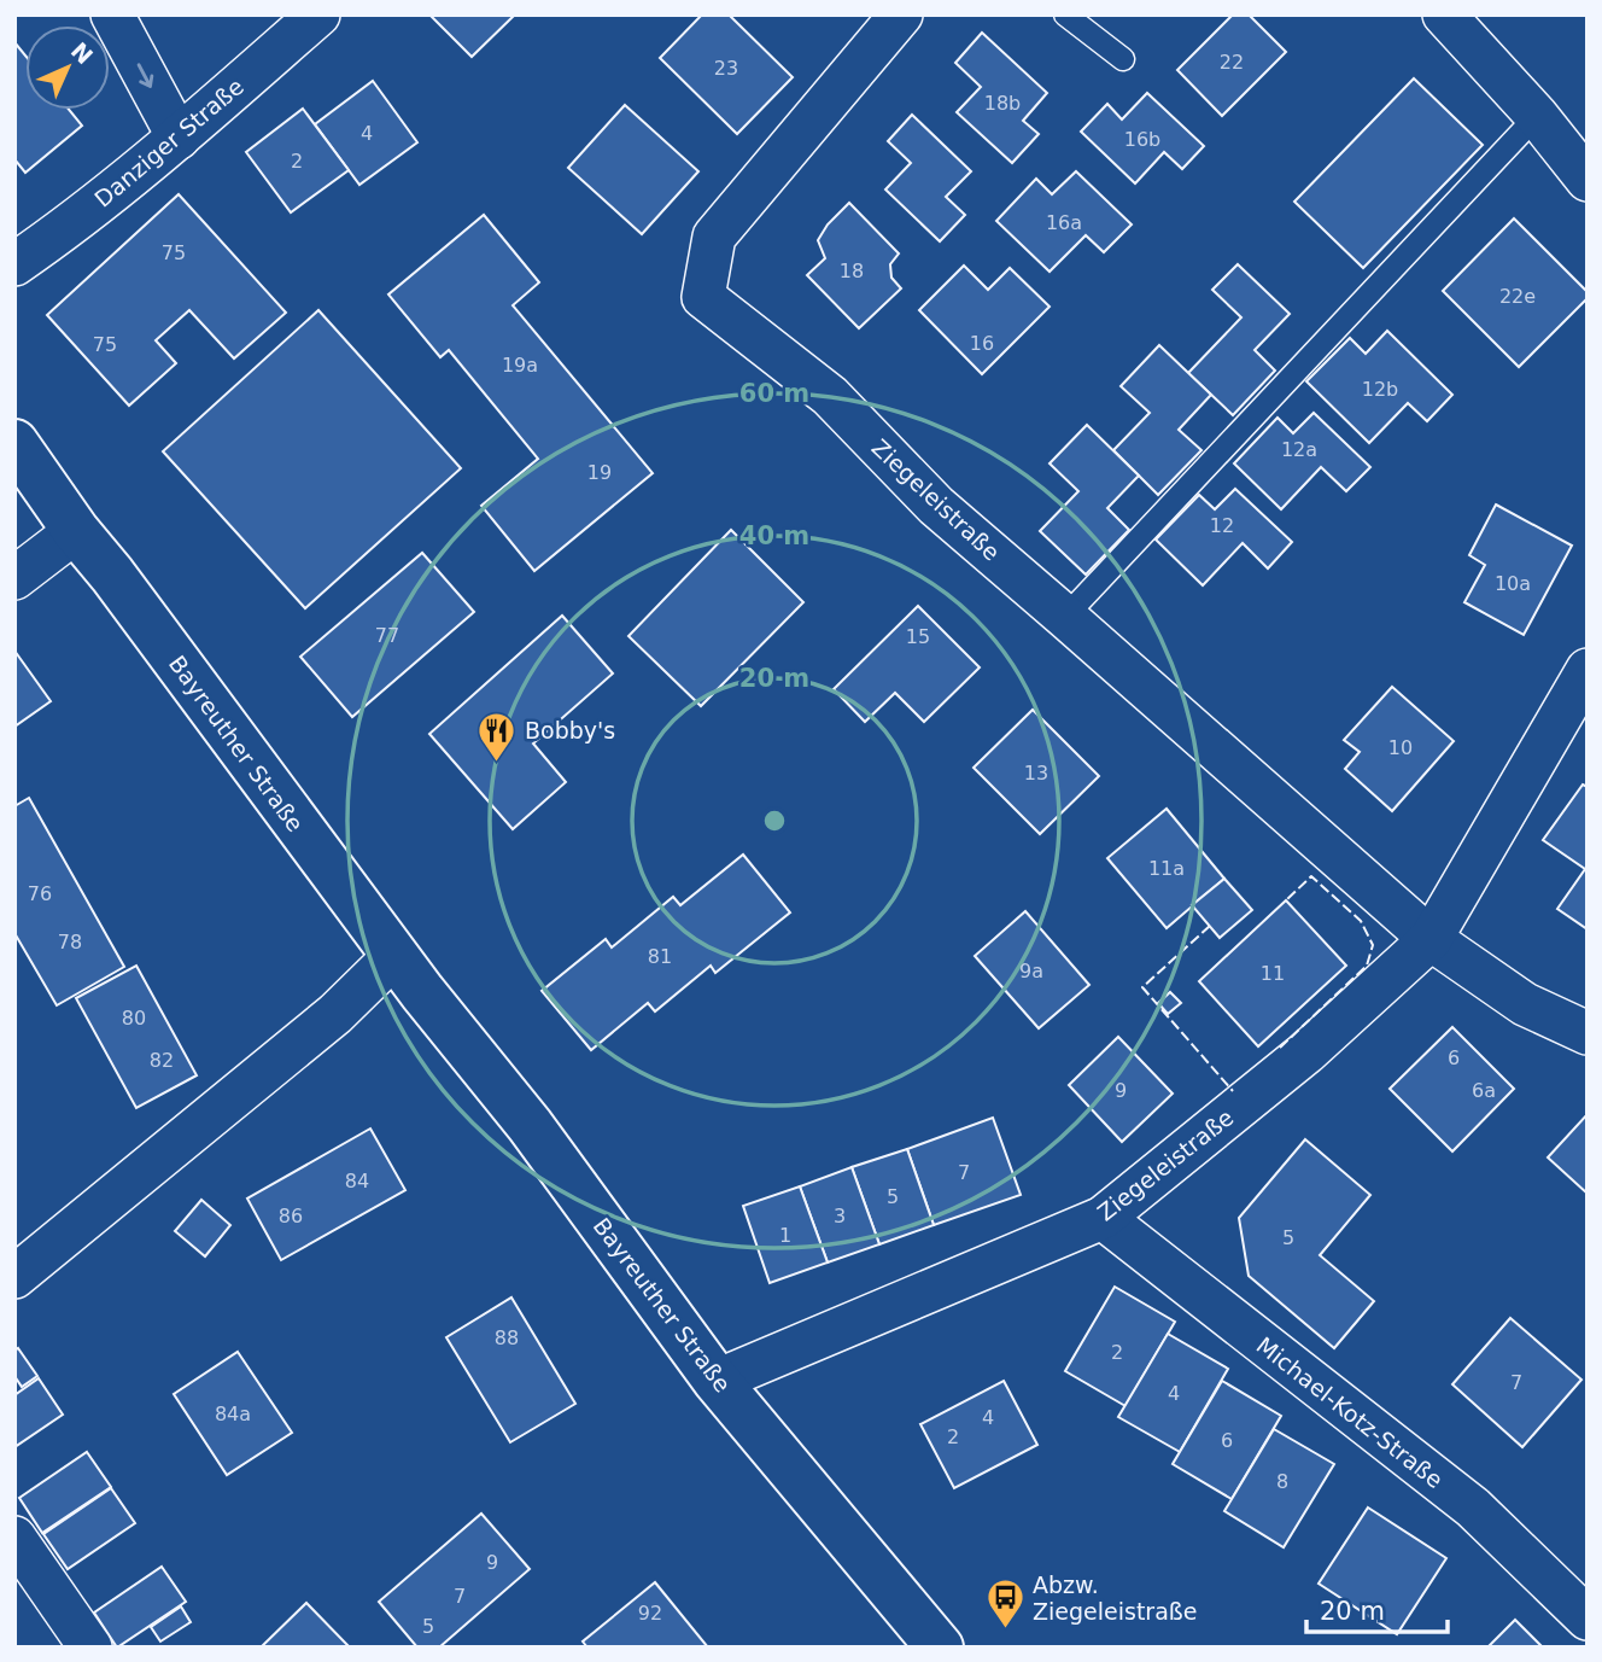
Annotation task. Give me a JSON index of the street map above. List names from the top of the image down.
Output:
{
  "streets": {
    "main road": ["Bayreuther Straße"],
    "street": ["Danziger Straße", "Ziegeleistraße", "Michael-Kotz-Straße"]
  },
  "crossings": [
    ["Ziegeleistraße", "Bayreuther Straße"],
    ["Ziegeleistraße", "Michael-Kotz-Straße"]
  ],
  "places": {
    "restaurant": ["Bobby's"],
    "bus stop": ["Abzw. Ziegeleistraße"]
  },
  "house_numbers": [
    "22",
    "23",
    "18b",
    "4",
    "16b",
    "2",
    "16a",
    "75",
    "18",
    "22e",
    "16",
    "75",
    "19a",
    "12b",
    "12a",
    "19",
    "12",
    "10a",
    "77",
    "15",
    "10",
    "13",
    "11a",
    "76",
    "78",
    "81",
    "9a",
    "11",
    "80",
    "6",
    "82",
    "9",
    "6a",
    "7",
    "84",
    "5",
    "86",
    "3",
    "1",
    "5",
    "88",
    "2",
    "7",
    "4",
    "84a",
    "4",
    "2",
    "6",
    "8",
    "9",
    "7",
    "92",
    "5"
  ],
  "scale_bar": "20 m",
  "north": "top right",
  "rings": ["60 m", "40 m", "20 m"]
}
